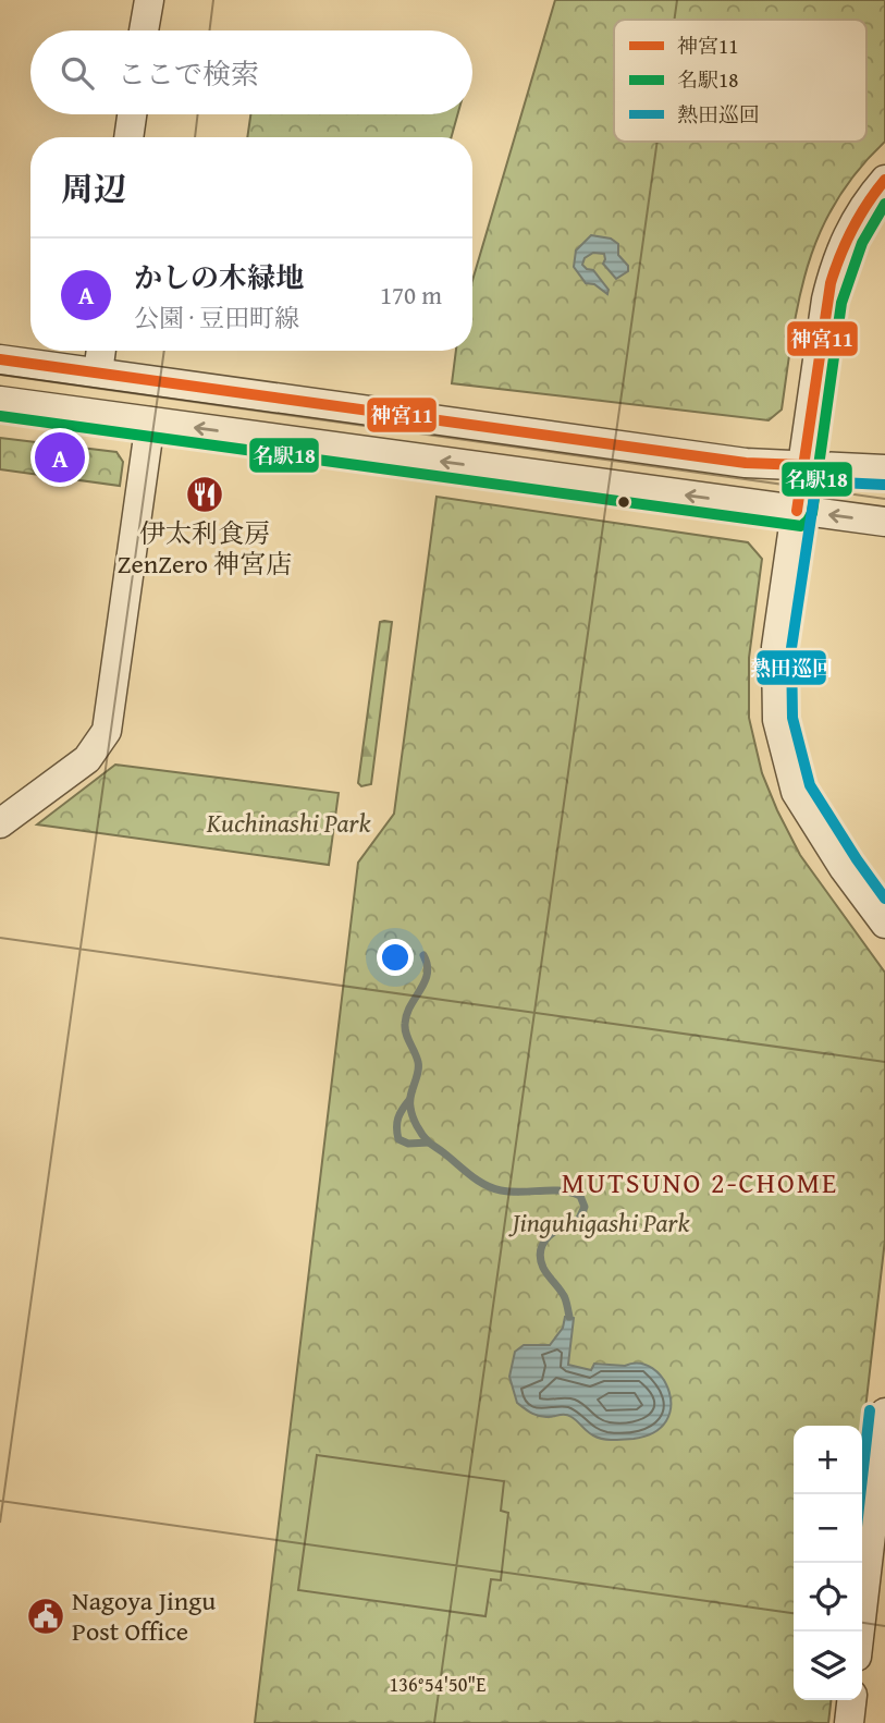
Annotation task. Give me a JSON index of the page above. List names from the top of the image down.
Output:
{
  "districts": ["MUTSUNO 2-CHOME"],
  "parks": ["Kuchinashi Park", "Jinguhigashi Park"],
  "places": {
    "restaurant": ["伊太利食房 ZenZero 神宮店"],
    "public building": ["Nagoya Jingu Post Office"]
  },
  "lines": ["transit line 神宮11", "transit line 名駅18", "transit line 熱田巡回"],
  "legend": ["神宮11", "名駅18", "熱田巡回"],
  "page": {
    "search": "ここで検索",
    "heading": "周辺",
    "list": [
      {
        "mark": "A",
        "name": "かしの木緑地",
        "note": "公園 · 豆田町線",
        "value": "170 m"
      }
    ],
    "pins": "A",
    "map_buttons": ["+", "−"]
  },
  "coordinates": ["136°54'50\"E"]
}
